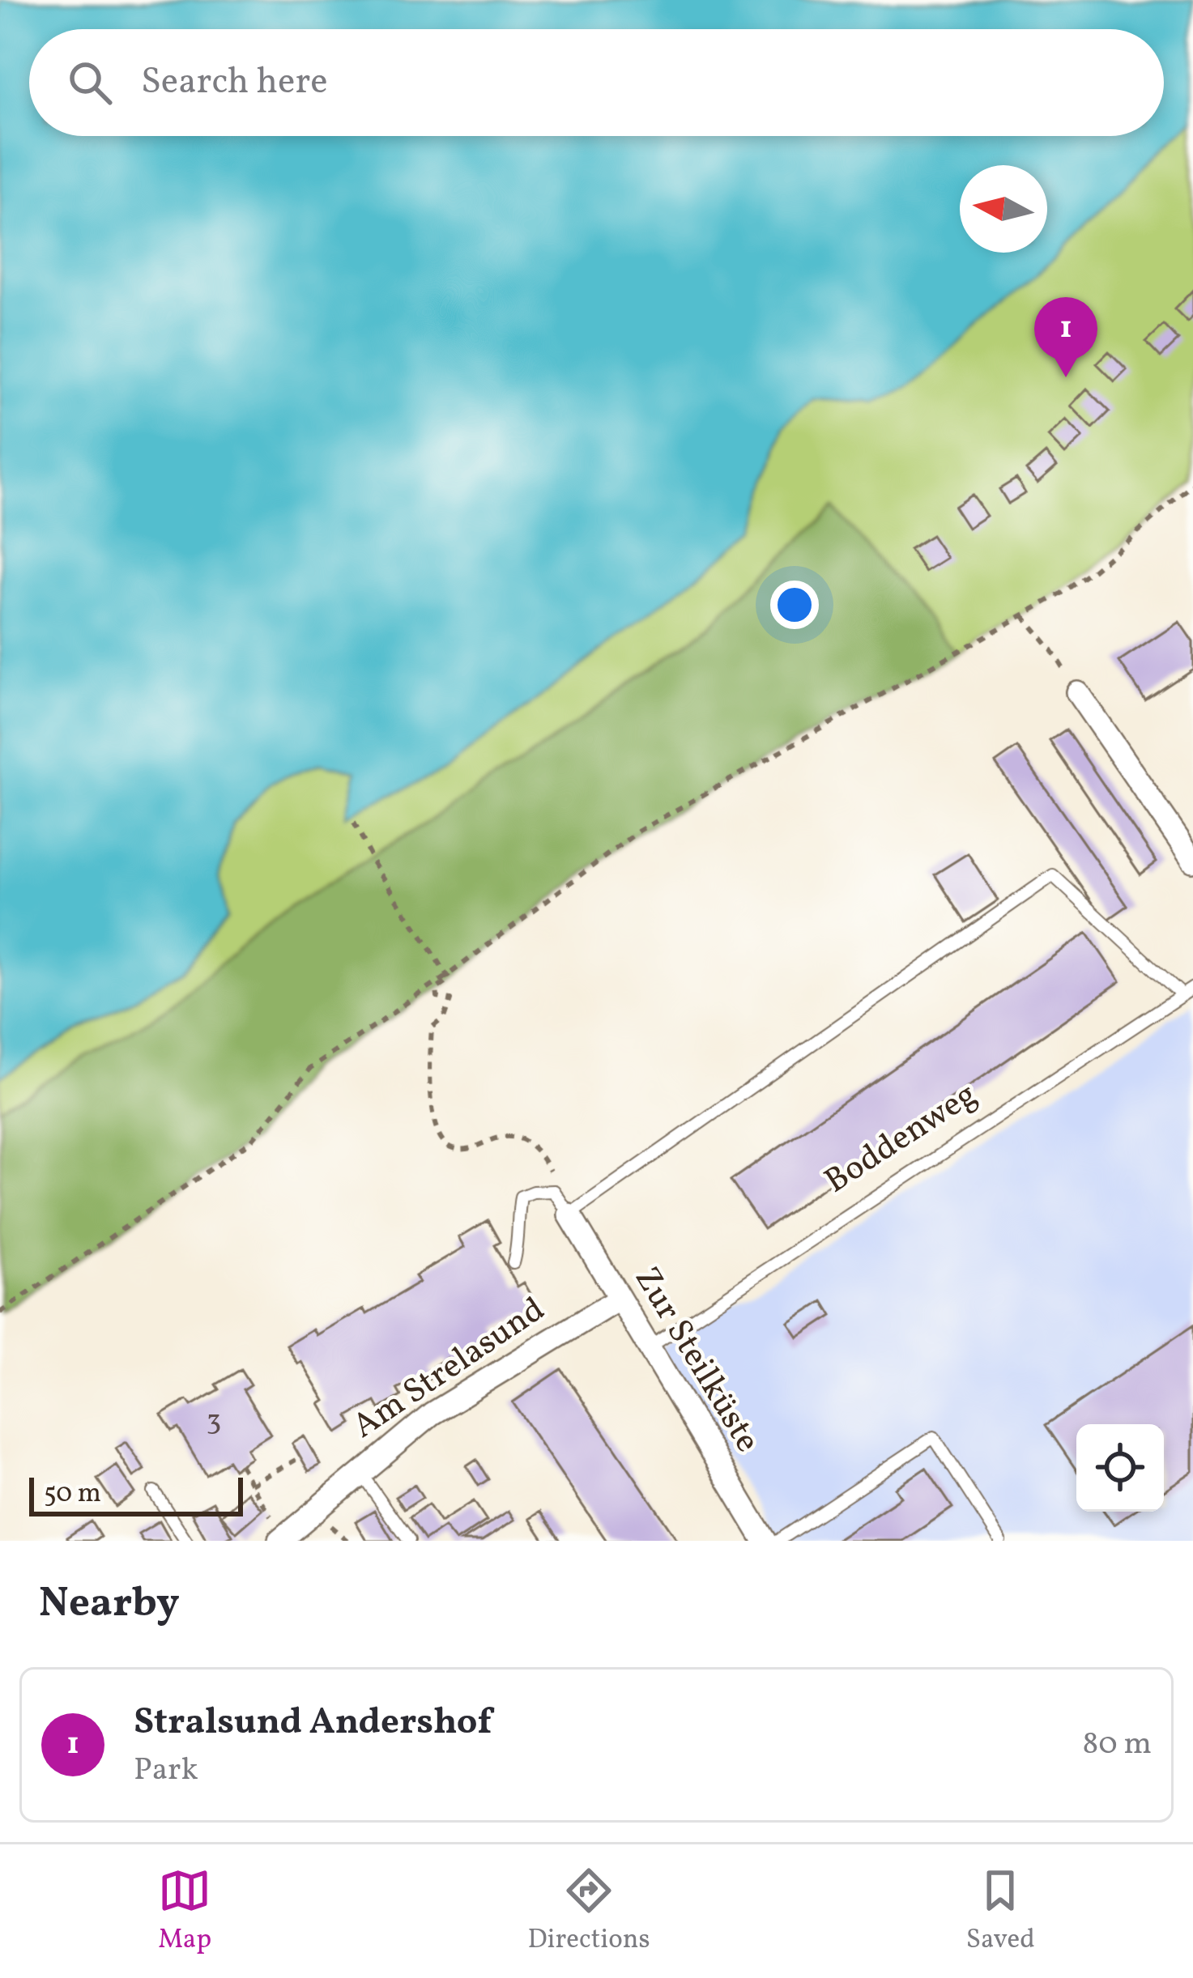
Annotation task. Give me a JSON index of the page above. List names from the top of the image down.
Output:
{
  "streets": {
    "street": ["Zur Steilküste", "Am Strelasund"],
    "lane": ["Boddenweg"]
  },
  "crossings": [
    ["Boddenweg", "Zur Steilküste"],
    ["Zur Steilküste", "Am Strelasund"]
  ],
  "house_numbers": ["3"],
  "scale_bar": "50 m",
  "north": "left",
  "page": {
    "search": "Search here",
    "pins": "1",
    "scale": "50 m",
    "heading": "Nearby",
    "list": [
      {
        "mark": "1",
        "name": "Stralsund Andershof",
        "note": "Park",
        "value": "80 m"
      }
    ],
    "nav": ["Map", "Directions", "Saved"]
  }
}
